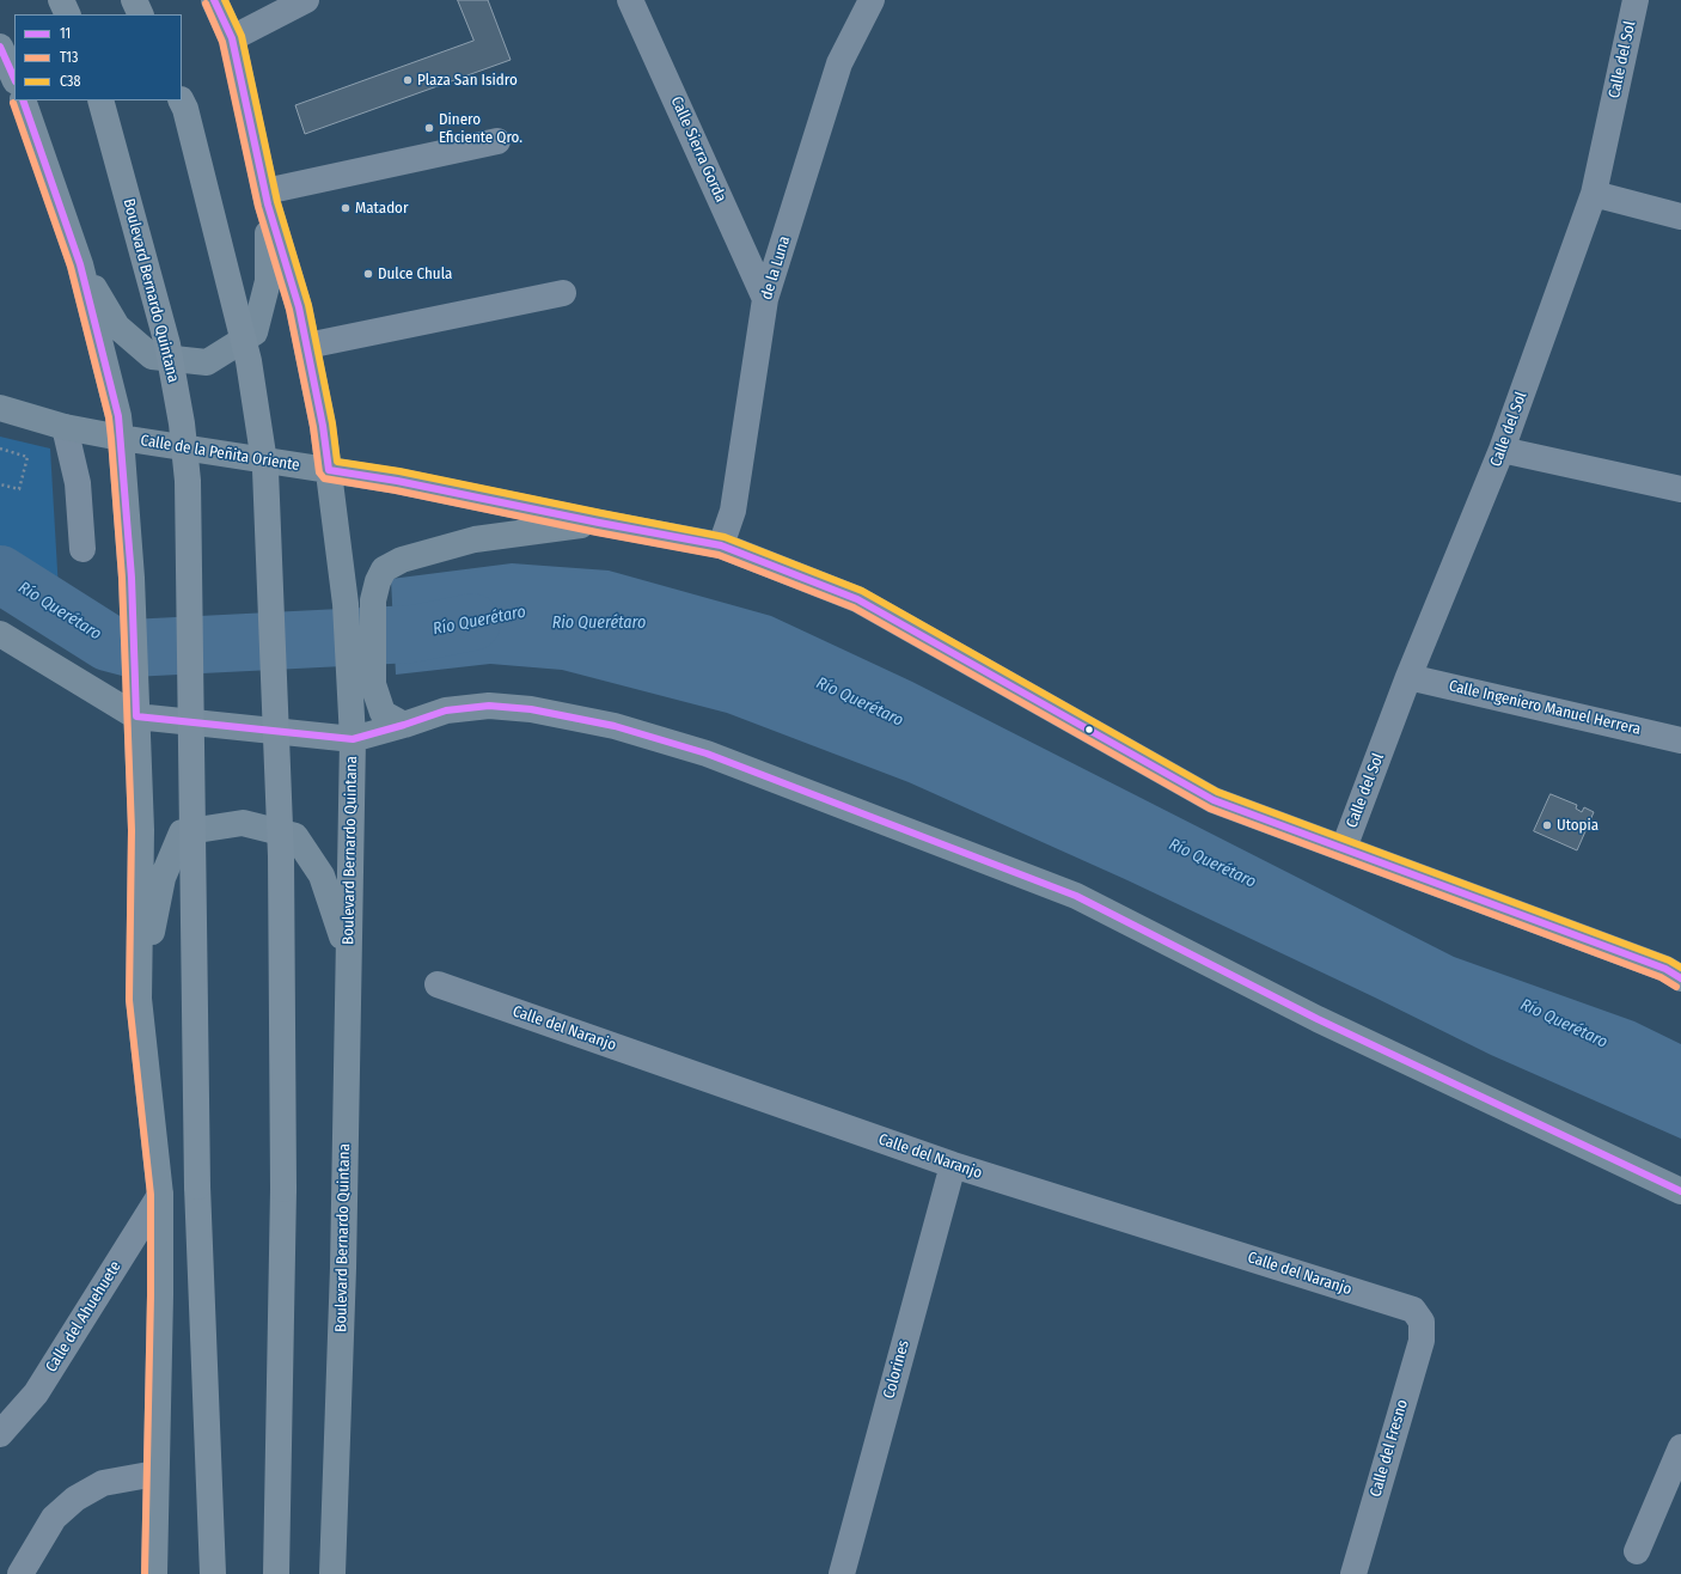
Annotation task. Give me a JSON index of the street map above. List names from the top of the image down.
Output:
{
  "streets": {
    "highway": ["Boulevard Bernardo Quintana"],
    "main road": ["Calle de la Peñita Oriente"],
    "street": [
      "Calle del Sol",
      "Calle Sierra Gorda",
      "de la Luna",
      "Calle Ingeniero Manuel Herrera",
      "Calle del Naranjo",
      "Calle del Ahuehuete",
      "Colorines",
      "Calle del Fresno"
    ]
  },
  "crossings": [
    ["Calle del Sol", "Calle de la Peñita Oriente"],
    ["Calle del Sol", "Calle Ingeniero Manuel Herrera"],
    ["Calle Sierra Gorda", "de la Luna"],
    ["de la Luna", "Calle de la Peñita Oriente"],
    ["Boulevard Bernardo Quintana", "Calle de la Peñita Oriente"],
    ["Calle del Naranjo", "Colorines"],
    ["Calle del Naranjo", "Calle del Fresno"]
  ],
  "water": ["Río Querétaro", "Rio Querétaro"],
  "places": [
    "Plaza San Isidro",
    "Dinero Eficiente Qro.",
    "Matador",
    "Dulce Chula",
    "Utopia"
  ],
  "lines": ["transit line 11", "transit line C38", "transit line T13"],
  "legend": ["11", "T13", "C38"]
}
